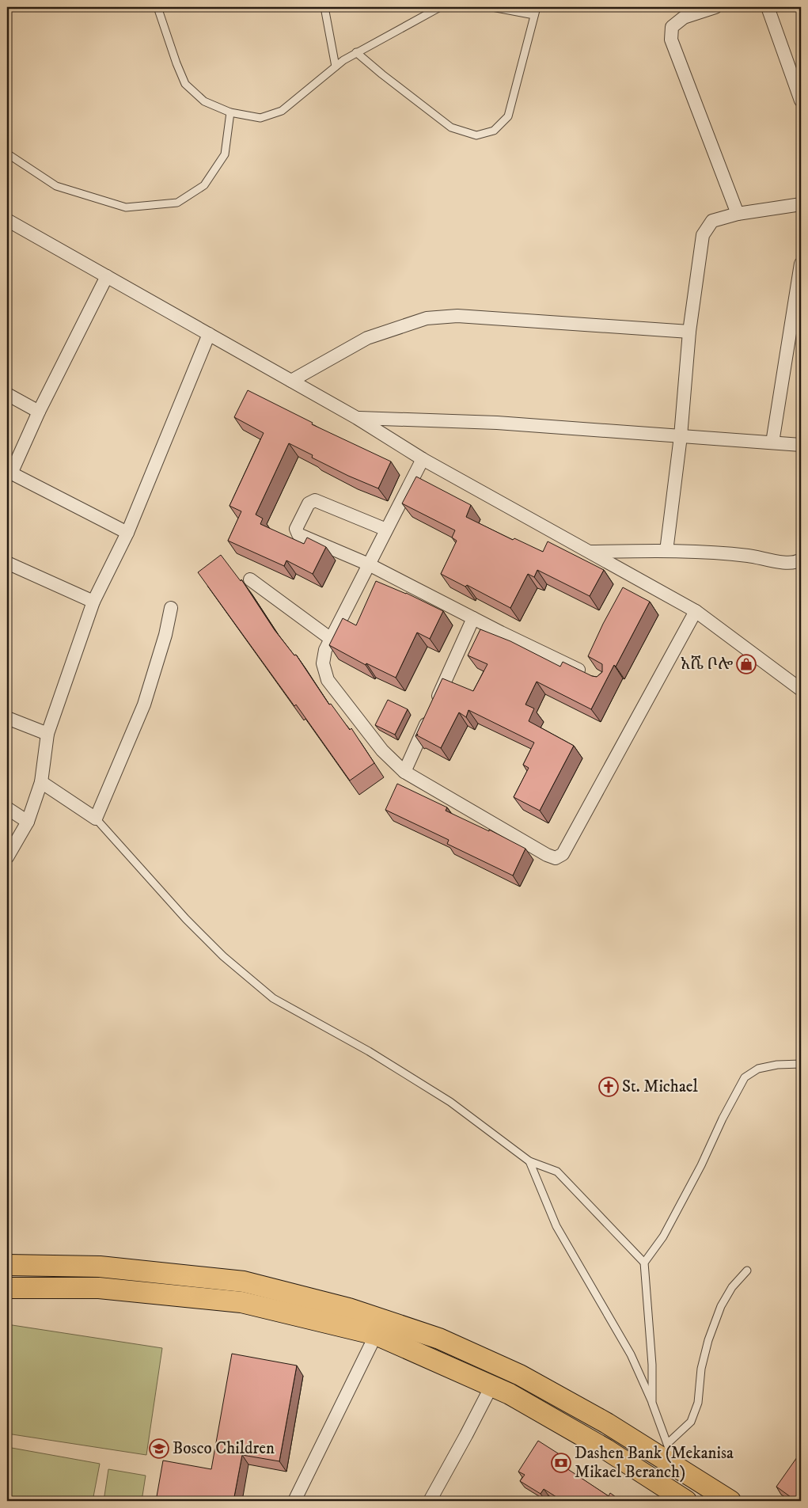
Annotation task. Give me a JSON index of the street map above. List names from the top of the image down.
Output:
{
  "places": {
    "shop": ["አሼ ቦሎ"],
    "church": ["St. Michael"],
    "school or university": ["Bosco Children"],
    "bank": ["Dashen Bank (Mekanisa Mikael Beranch)"]
  }
}
